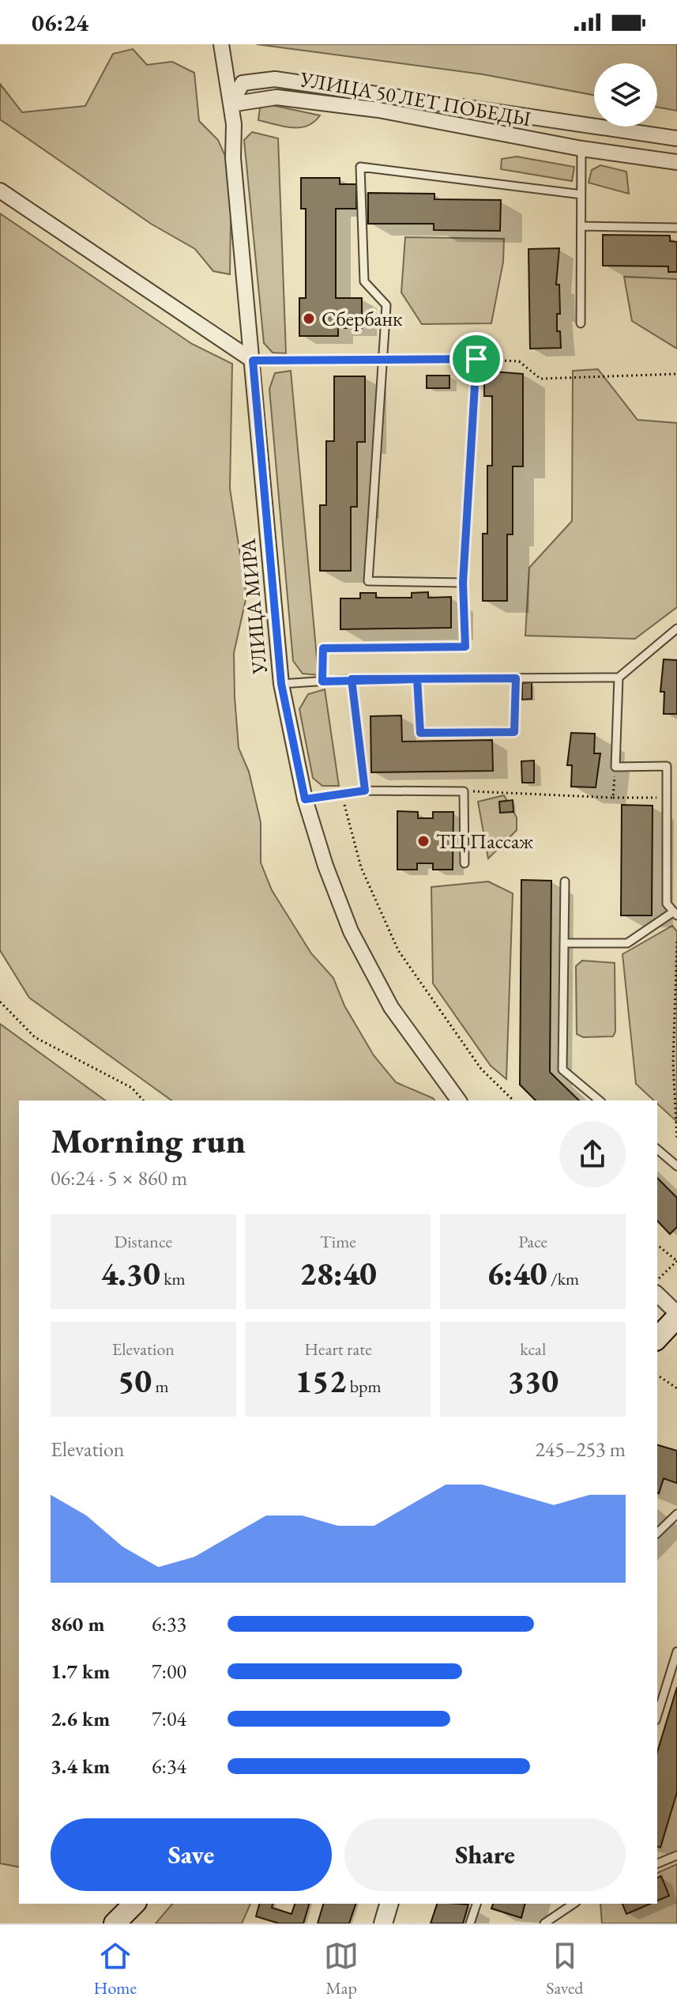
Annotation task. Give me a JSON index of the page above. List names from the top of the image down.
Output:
{
  "streets": {
    "street": ["УЛИЦА 50 ЛЕТ ПОБЕДЫ", "УЛИЦА МИРА"]
  },
  "crossings": [
    ["УЛИЦА 50 ЛЕТ ПОБЕДЫ", "УЛИЦА МИРА"]
  ],
  "places": ["Сбербанк", "ТЦ Пассаж"],
  "page": {
    "status": "06:24",
    "heading": ["Morning run", "06:24 · 5 × 860 m"],
    "stats": [
      ["Distance", "4.30 km"],
      ["Time", "28:40"],
      ["Pace", "6:40 /km"],
      ["Elevation", "50 m"],
      ["Heart rate", "152 bpm"],
      ["kcal", "330"]
    ],
    "chart": ["Elevation", "245–253 m"],
    "list": [
      {
        "name": "860 m",
        "note": "6:33"
      },
      {
        "name": "1.7 km",
        "note": "7:00"
      },
      {
        "name": "2.6 km",
        "note": "7:04"
      },
      {
        "name": "3.4 km",
        "note": "6:34"
      }
    ],
    "buttons": ["Save", "Share"],
    "tabs": ["Home", "Map", "Saved"]
  }
}
